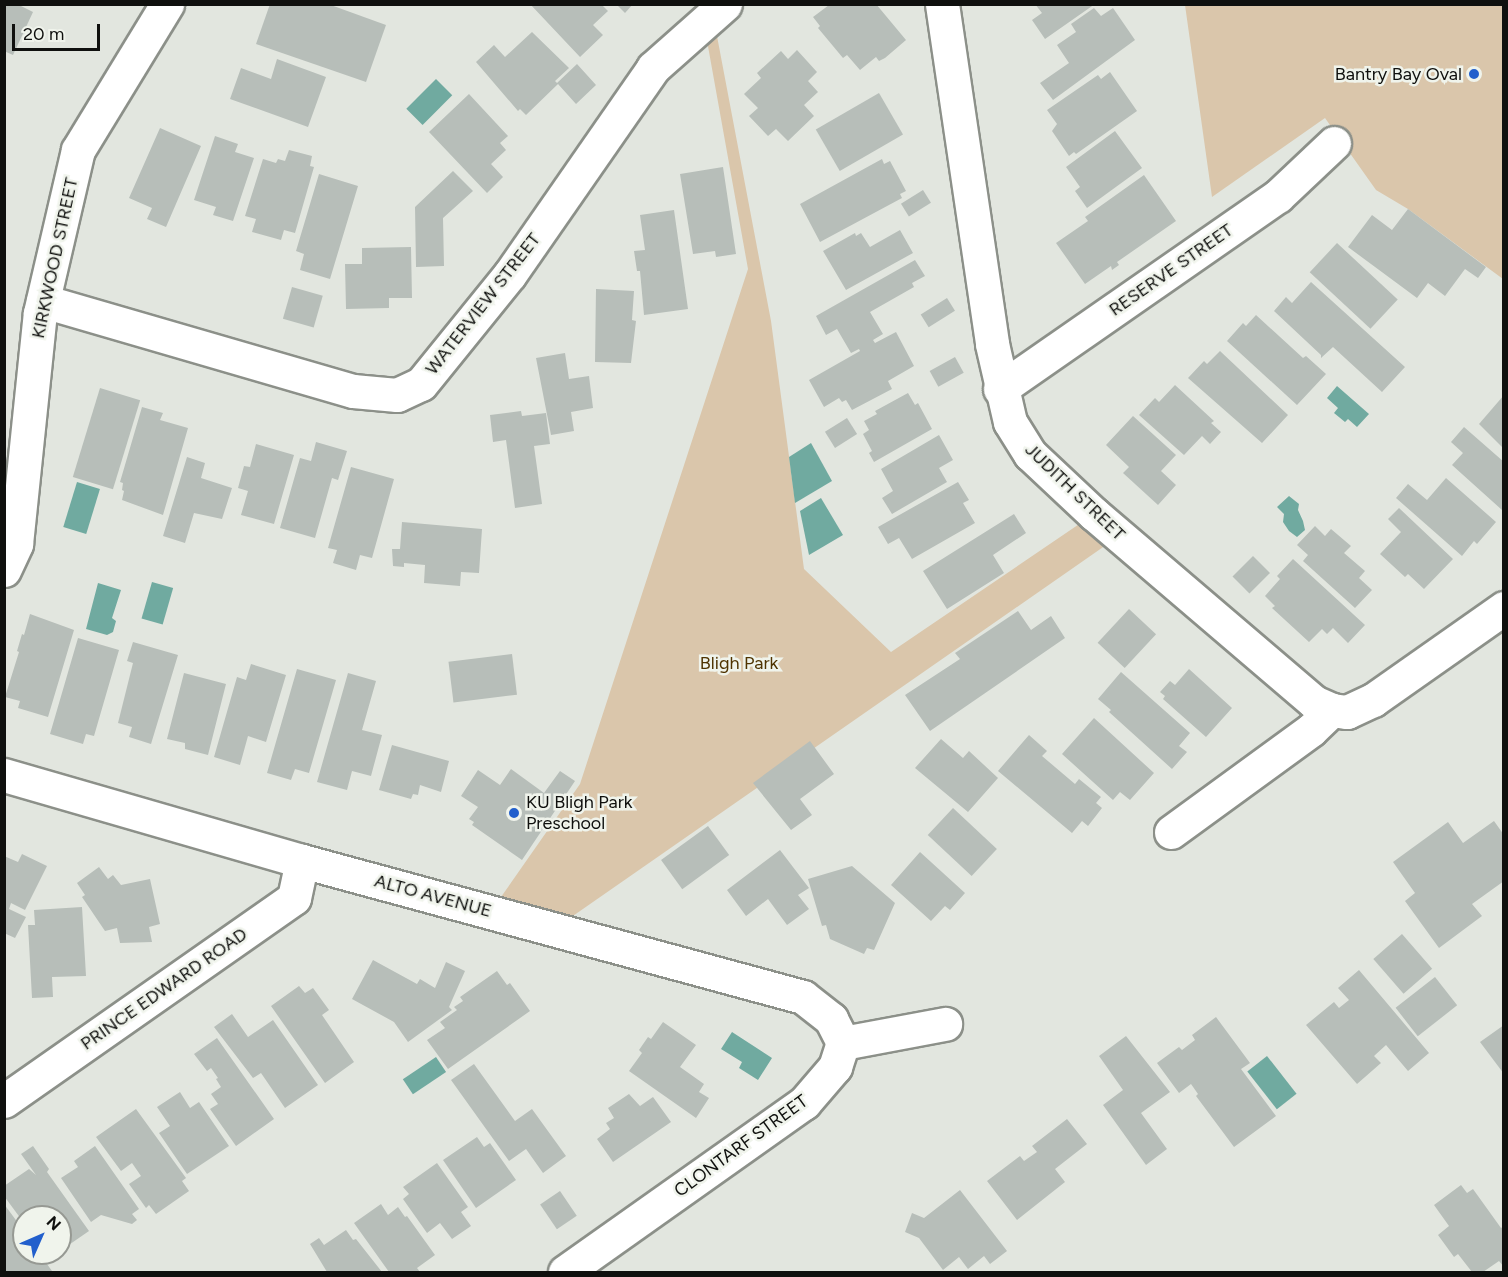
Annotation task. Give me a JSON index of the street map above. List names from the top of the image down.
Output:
{
  "streets": {
    "street": [
      "KIRKWOOD STREET",
      "RESERVE STREET",
      "WATERVIEW STREET",
      "JUDITH STREET",
      "ALTO AVENUE",
      "PRINCE EDWARD ROAD",
      "CLONTARF STREET"
    ]
  },
  "crossings": [
    ["KIRKWOOD STREET", "WATERVIEW STREET"],
    ["RESERVE STREET", "JUDITH STREET"],
    ["ALTO AVENUE", "PRINCE EDWARD ROAD"],
    ["ALTO AVENUE", "CLONTARF STREET"]
  ],
  "parks": ["Bligh Park"],
  "places": ["Bantry Bay Oval", "KU Bligh Park Preschool"],
  "scale_bar": "20 m",
  "north": "top right"
}
